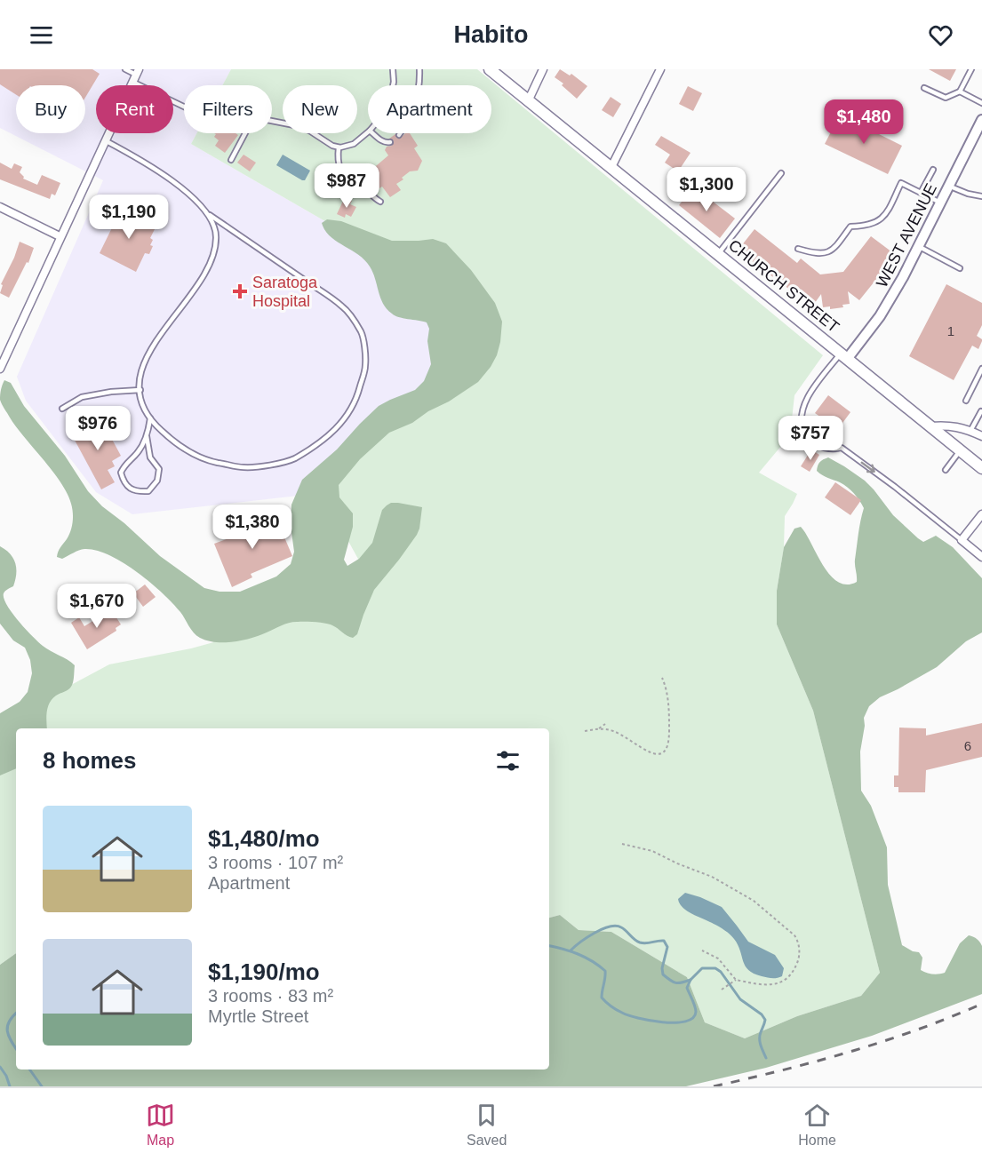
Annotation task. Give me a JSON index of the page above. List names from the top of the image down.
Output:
{
  "streets": {
    "main road": ["CHURCH STREET"],
    "street": ["WEST AVENUE"]
  },
  "crossings": [
    ["WEST AVENUE", "CHURCH STREET"]
  ],
  "places": {
    "health": ["Saratoga Hospital"]
  },
  "house_numbers": ["1", "6"],
  "page": {
    "header": "Habito",
    "chip": [
      "Buy",
      "Rent",
      "Filters",
      "New",
      "Apartment"
    ],
    "price": [
      "$1,480",
      "$987",
      "$1,300",
      "$1,190",
      "$976",
      "$757",
      "$1,380",
      "$1,670"
    ],
    "heading": "8 homes",
    "list": [
      {
        "name": "$1,480/mo",
        "note": "3 rooms · 107 m² · Apartment"
      },
      {
        "name": "$1,190/mo",
        "note": "3 rooms · 83 m² · Myrtle Street"
      }
    ],
    "tabs": ["Map", "Saved", "Home"]
  }
}
